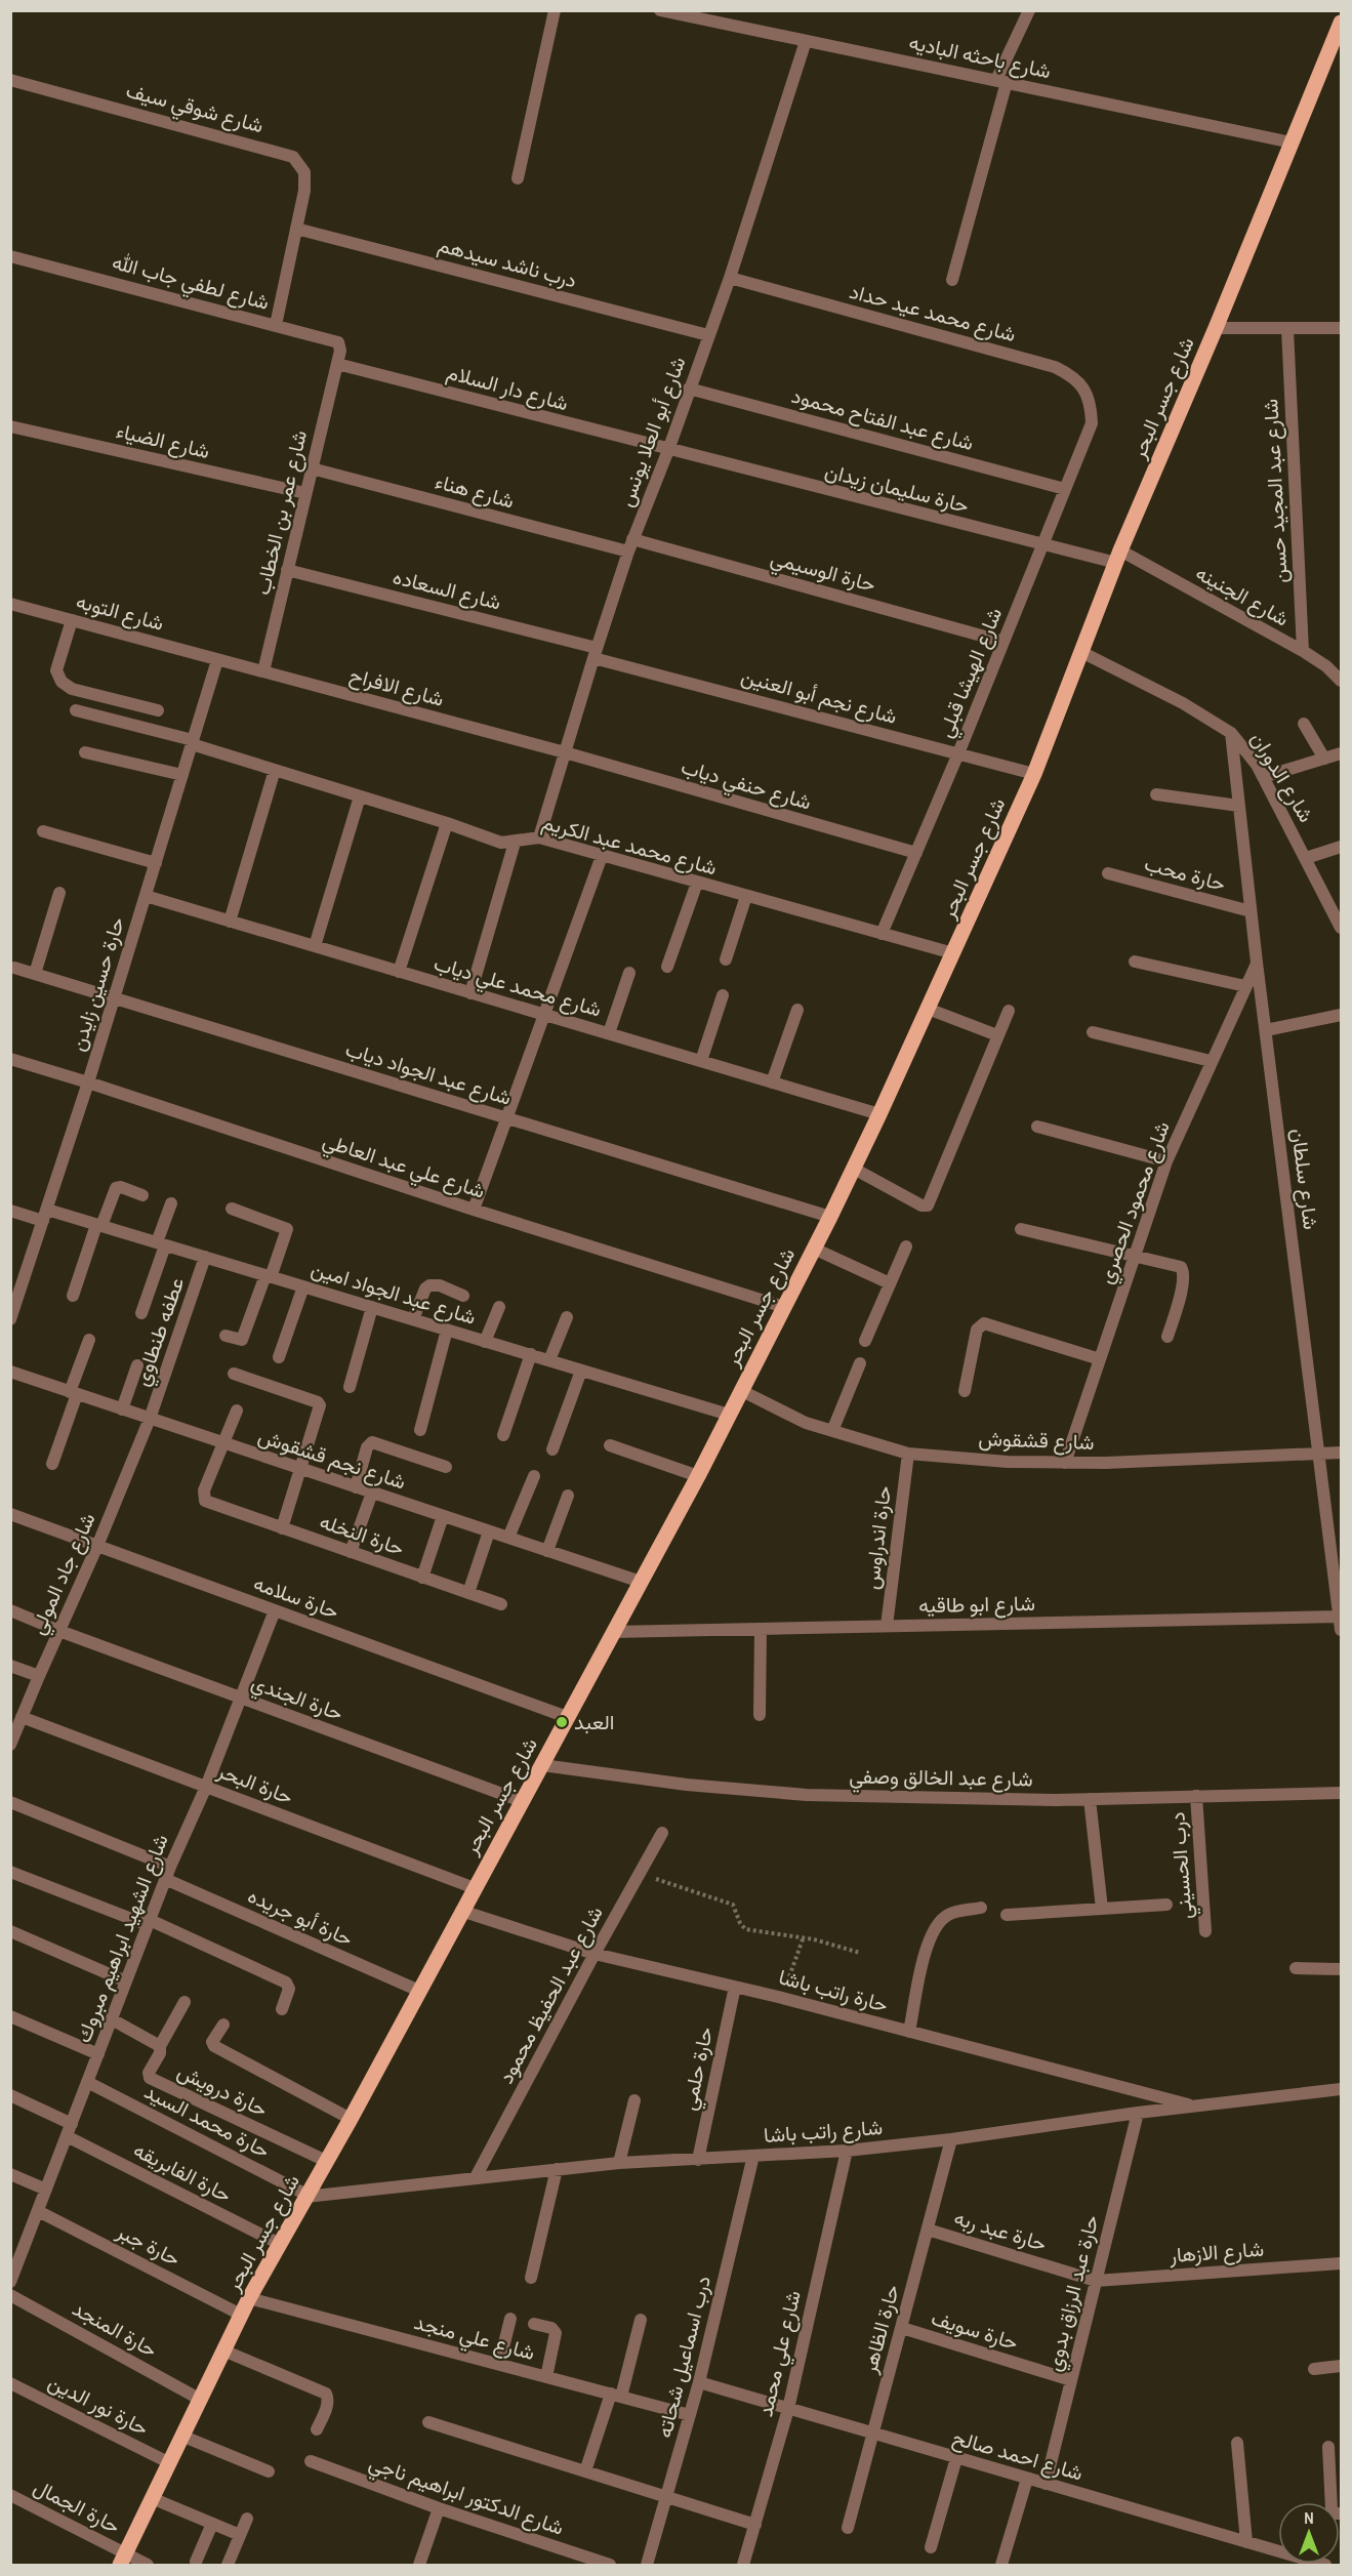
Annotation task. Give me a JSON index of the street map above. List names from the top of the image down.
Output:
{
  "streets": {
    "main road": ["شارع جسر البحر"],
    "street": [
      "شارع باحثه الباديه",
      "شارع شوقي سيف",
      "درب ناشد سيدهم",
      "شارع لطفي جاب الله",
      "شارع محمد عيد حداد",
      "شارع دار السلام",
      "شارع عبد الفتاح محمود",
      "شارع أبو العلا يونس",
      "شارع الضياء",
      "حارة سليمان زيدان",
      "شارع هناء",
      "شارع عبد المجيد حسن",
      "شارع عمر بن الخطاب",
      "حارة الوسيمي",
      "شارع السعاده",
      "شارع الجنينه",
      "شارع التوبه",
      "شارع الهيشا قبلي",
      "شارع الافراح",
      "شارع نجم أبو العنين",
      "شارع الدوران",
      "شارع حنفي دياب",
      "شارع محمد عبد الكريم",
      "حارة محب",
      "حارة حسين زايدن",
      "شارع محمد علي دياب",
      "شارع عبد الجواد دياب",
      "شارع علي عبد العاطي",
      "شارع سلطان",
      "شارع محمود الحصري",
      "شارع عبد الجواد امين",
      "عطفه طنطاوي",
      "شارع قشقوش",
      "شارع نجم قشقوش",
      "حارة النخله",
      "حارة اندراوس",
      "شارع جاد المولي",
      "حارة سلامه",
      "شارع ابو طاقيه",
      "حارة الجندي",
      "شارع عبد الخالق وصفي",
      "حارة البحر",
      "درب الحسيني",
      "حارة أبو جريده",
      "شارع الشهيد ابراهيم مبروك",
      "حارة راتب باشا",
      "شارع عبد الحفيظ محمود",
      "حارة حلمي",
      "حارة درويش",
      "حارة محمد السيد",
      "شارع راتب باشا",
      "حارة الفابريقه",
      "حارة عبد ربه",
      "حارة جبر",
      "شارع الازهار",
      "حارة عبد الرزاق بدوي",
      "حارة المنجد",
      "حارة الظاهر",
      "حارة سويف",
      "شارع علي منجد",
      "شارع علي محمد",
      "درب اسماعيل شحاته",
      "حارة نور الدين",
      "شارع احمد صالح",
      "شارع الدكتور ابراهيم ناجي",
      "حارة الجمال"
    ]
  },
  "crossings": [
    ["شارع باحثه الباديه", "شارع جسر البحر"],
    ["شارع باحثه الباديه", "شارع أبو العلا يونس"],
    ["شارع شوقي سيف", "درب ناشد سيدهم"],
    ["شارع شوقي سيف", "شارع لطفي جاب الله"],
    ["درب ناشد سيدهم", "شارع أبو العلا يونس"],
    ["شارع لطفي جاب الله", "شارع دار السلام"],
    ["شارع لطفي جاب الله", "شارع عمر بن الخطاب"],
    ["شارع محمد عيد حداد", "شارع أبو العلا يونس"],
    ["شارع محمد عيد حداد", "شارع الهيشا قبلي"],
    ["شارع دار السلام", "شارع أبو العلا يونس"],
    ["شارع دار السلام", "حارة سليمان زيدان"],
    ["شارع دار السلام", "شارع عمر بن الخطاب"],
    ["شارع جسر البحر", "حارة سليمان زيدان"],
    ["شارع جسر البحر", "شارع الجنينه"],
    ["شارع جسر البحر", "شارع نجم أبو العنين"],
    ["شارع جسر البحر", "شارع الدوران"],
    ["شارع جسر البحر", "شارع محمد عبد الكريم"],
    ["شارع جسر البحر", "شارع محمد علي دياب"],
    ["شارع جسر البحر", "شارع عبد الجواد دياب"],
    ["شارع جسر البحر", "شارع علي عبد العاطي"],
    ["شارع جسر البحر", "شارع عبد الجواد امين"],
    ["شارع جسر البحر", "شارع قشقوش"],
    ["شارع جسر البحر", "شارع نجم قشقوش"],
    ["شارع جسر البحر", "حارة سلامه"],
    ["شارع جسر البحر", "شارع ابو طاقيه"],
    ["شارع جسر البحر", "حارة الجندي"],
    ["شارع جسر البحر", "شارع عبد الخالق وصفي"],
    ["شارع جسر البحر", "حارة البحر"],
    ["شارع جسر البحر", "حارة أبو جريده"],
    ["شارع جسر البحر", "حارة راتب باشا"],
    ["شارع جسر البحر", "حارة درويش"],
    ["شارع جسر البحر", "حارة محمد السيد"],
    ["شارع جسر البحر", "شارع راتب باشا"],
    ["شارع جسر البحر", "حارة الفابريقه"],
    ["شارع جسر البحر", "حارة جبر"],
    ["شارع جسر البحر", "حارة المنجد"],
    ["شارع جسر البحر", "شارع علي منجد"],
    ["شارع جسر البحر", "حارة نور الدين"],
    ["شارع جسر البحر", "حارة الجمال"],
    ["شارع عبد الفتاح محمود", "شارع أبو العلا يونس"],
    ["شارع عبد الفتاح محمود", "شارع الهيشا قبلي"],
    ["شارع أبو العلا يونس", "حارة سليمان زيدان"],
    ["شارع أبو العلا يونس", "شارع هناء"],
    ["شارع أبو العلا يونس", "حارة الوسيمي"],
    ["شارع أبو العلا يونس", "شارع السعاده"],
    ["شارع أبو العلا يونس", "شارع الافراح"],
    ["شارع أبو العلا يونس", "شارع نجم أبو العنين"],
    ["شارع أبو العلا يونس", "شارع حنفي دياب"],
    ["شارع أبو العلا يونس", "شارع محمد عبد الكريم"],
    ["شارع الضياء", "شارع عمر بن الخطاب"],
    ["حارة سليمان زيدان", "شارع الجنينه"],
    ["حارة سليمان زيدان", "شارع الهيشا قبلي"],
    ["شارع هناء", "شارع عمر بن الخطاب"],
    ["شارع هناء", "حارة الوسيمي"],
    ["شارع عبد المجيد حسن", "شارع الجنينه"],
    ["شارع عمر بن الخطاب", "شارع السعاده"],
    ["شارع عمر بن الخطاب", "شارع الافراح"],
    ["حارة الوسيمي", "شارع الهيشا قبلي"],
    ["شارع السعاده", "شارع نجم أبو العنين"],
    ["شارع التوبه", "شارع الافراح"],
    ["شارع التوبه", "حارة حسين زايدن"],
    ["شارع الهيشا قبلي", "شارع نجم أبو العنين"],
    ["شارع الهيشا قبلي", "شارع حنفي دياب"],
    ["شارع الهيشا قبلي", "شارع محمد عبد الكريم"],
    ["شارع الافراح", "شارع حنفي دياب"],
    ["شارع الافراح", "حارة حسين زايدن"],
    ["شارع الدوران", "شارع سلطان"],
    ["شارع محمد عبد الكريم", "حارة حسين زايدن"],
    ["حارة محب", "شارع سلطان"],
    ["حارة حسين زايدن", "شارع محمد علي دياب"],
    ["حارة حسين زايدن", "شارع عبد الجواد دياب"],
    ["حارة حسين زايدن", "شارع علي عبد العاطي"],
    ["حارة حسين زايدن", "شارع عبد الجواد امين"],
    ["شارع سلطان", "شارع محمود الحصري"],
    ["شارع سلطان", "شارع قشقوش"],
    ["شارع سلطان", "شارع ابو طاقيه"],
    ["شارع محمود الحصري", "شارع قشقوش"],
    ["شارع عبد الجواد امين", "عطفه طنطاوي"],
    ["عطفه طنطاوي", "شارع نجم قشقوش"],
    ["عطفه طنطاوي", "شارع جاد المولي"],
    ["شارع قشقوش", "حارة اندراوس"],
    ["شارع نجم قشقوش", "حارة النخله"],
    ["شارع نجم قشقوش", "شارع جاد المولي"],
    ["حارة اندراوس", "شارع ابو طاقيه"],
    ["شارع جاد المولي", "حارة سلامه"],
    ["شارع جاد المولي", "حارة الجندي"],
    ["شارع جاد المولي", "حارة البحر"],
    ["حارة سلامه", "شارع الشهيد ابراهيم مبروك"],
    ["حارة الجندي", "شارع الشهيد ابراهيم مبروك"],
    ["شارع عبد الخالق وصفي", "درب الحسيني"],
    ["حارة البحر", "شارع الشهيد ابراهيم مبروك"],
    ["حارة أبو جريده", "شارع الشهيد ابراهيم مبروك"],
    ["شارع الشهيد ابراهيم مبروك", "حارة درويش"],
    ["شارع الشهيد ابراهيم مبروك", "حارة محمد السيد"],
    ["شارع الشهيد ابراهيم مبروك", "حارة الفابريقه"],
    ["شارع الشهيد ابراهيم مبروك", "حارة جبر"],
    ["حارة راتب باشا", "شارع عبد الحفيظ محمود"],
    ["حارة راتب باشا", "حارة حلمي"],
    ["حارة راتب باشا", "شارع راتب باشا"],
    ["شارع عبد الحفيظ محمود", "شارع راتب باشا"],
    ["حارة حلمي", "شارع راتب باشا"],
    ["حارة محمد السيد", "شارع راتب باشا"],
    ["شارع راتب باشا", "حارة عبد الرزاق بدوي"],
    ["شارع راتب باشا", "حارة الظاهر"],
    ["شارع راتب باشا", "شارع علي محمد"],
    ["شارع راتب باشا", "درب اسماعيل شحاته"],
    ["حارة عبد ربه", "شارع الازهار"],
    ["حارة عبد ربه", "حارة عبد الرزاق بدوي"],
    ["حارة عبد ربه", "حارة الظاهر"],
    ["شارع الازهار", "حارة عبد الرزاق بدوي"],
    ["حارة عبد الرزاق بدوي", "حارة سويف"],
    ["حارة عبد الرزاق بدوي", "شارع احمد صالح"],
    ["حارة الظاهر", "حارة سويف"],
    ["حارة الظاهر", "شارع احمد صالح"],
    ["شارع علي منجد", "درب اسماعيل شحاته"],
    ["شارع علي محمد", "شارع احمد صالح"],
    ["درب اسماعيل شحاته", "شارع احمد صالح"]
  ],
  "places": ["العبد"],
  "north": "top"
}
